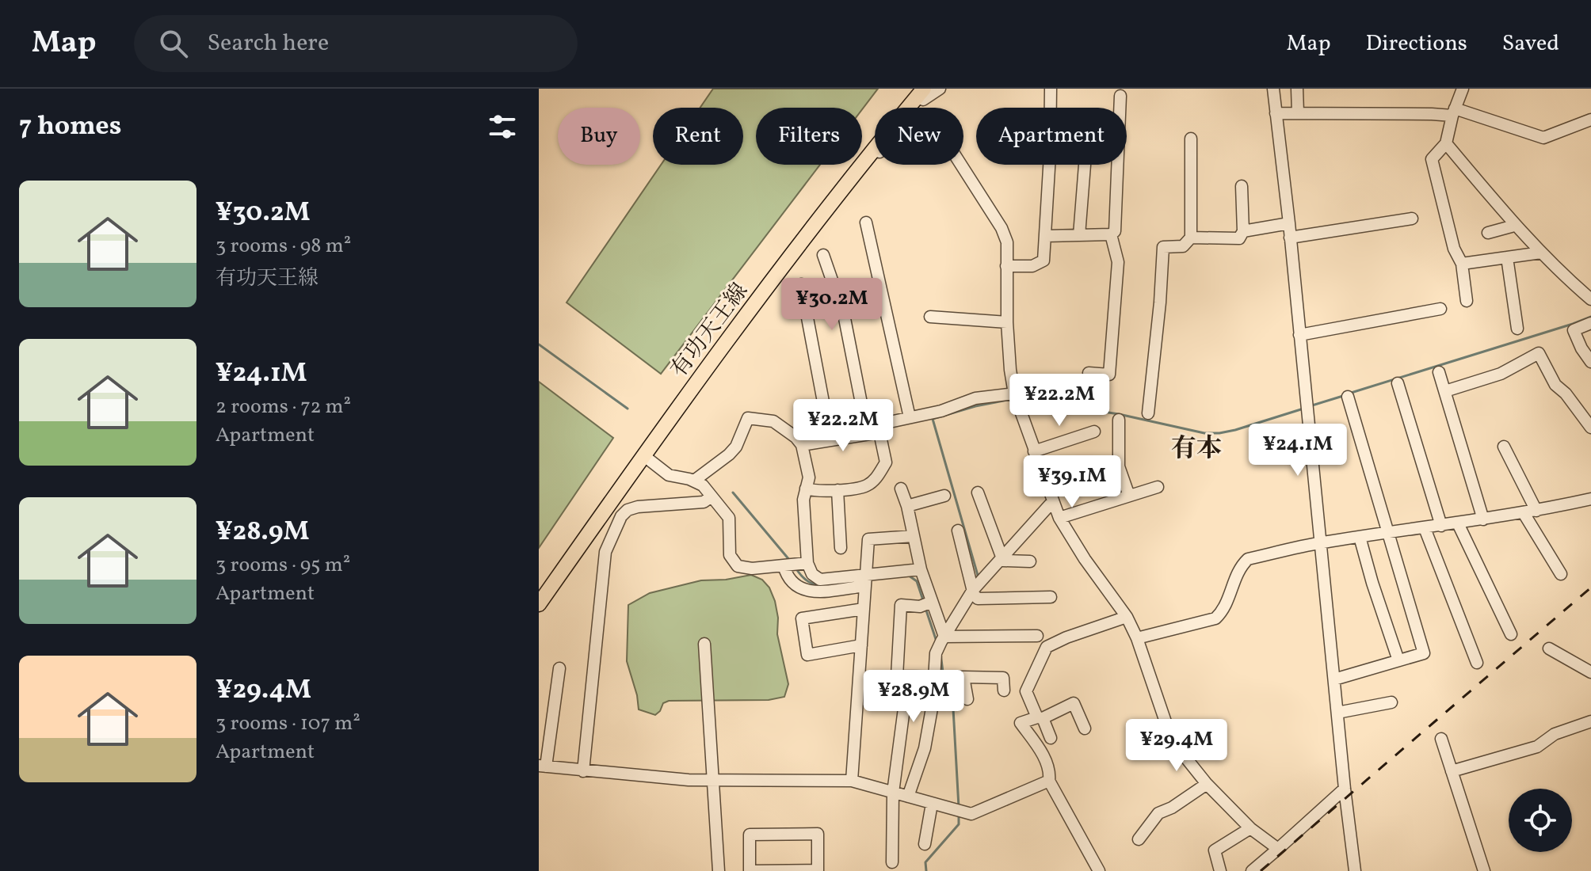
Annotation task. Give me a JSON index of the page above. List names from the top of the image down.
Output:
{
  "streets": {
    "main road": ["有功天王線"]
  },
  "districts": ["有本"],
  "page": {
    "header": "Map",
    "search": "Search here",
    "nav": ["Map", "Directions", "Saved"],
    "heading": "7 homes",
    "chip": [
      "Buy",
      "Rent",
      "Filters",
      "New",
      "Apartment"
    ],
    "list": [
      {
        "name": "¥30.2M",
        "note": "3 rooms · 98 m² · 有功天王線"
      },
      {
        "name": "¥24.1M",
        "note": "2 rooms · 72 m² · Apartment"
      },
      {
        "name": "¥28.9M",
        "note": "3 rooms · 95 m² · Apartment"
      },
      {
        "name": "¥29.4M",
        "note": "3 rooms · 107 m² · Apartment"
      }
    ],
    "price": [
      "¥30.2M",
      "¥22.2M",
      "¥22.2M",
      "¥24.1M",
      "¥39.1M",
      "¥28.9M",
      "¥29.4M"
    ]
  }
}
